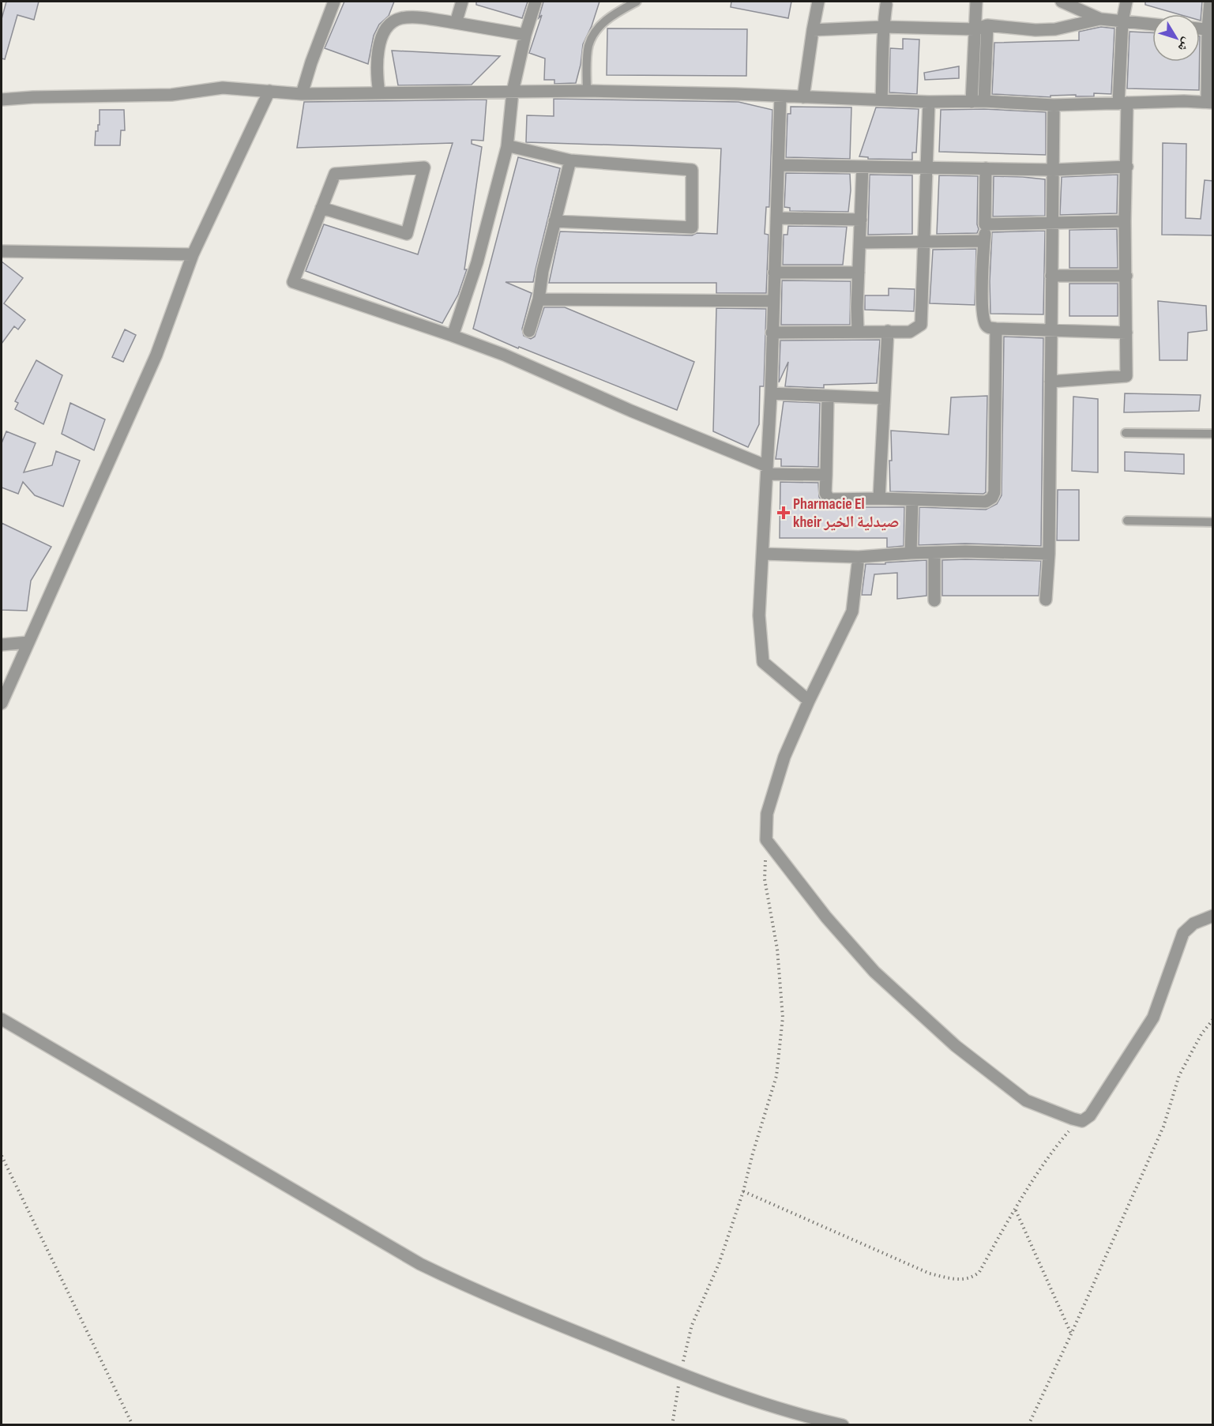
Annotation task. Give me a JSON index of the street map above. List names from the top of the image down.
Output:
{
  "places": {
    "health": ["Pharmacie El kheir صيدلية الخير"]
  },
  "north": "bottom right"
}
